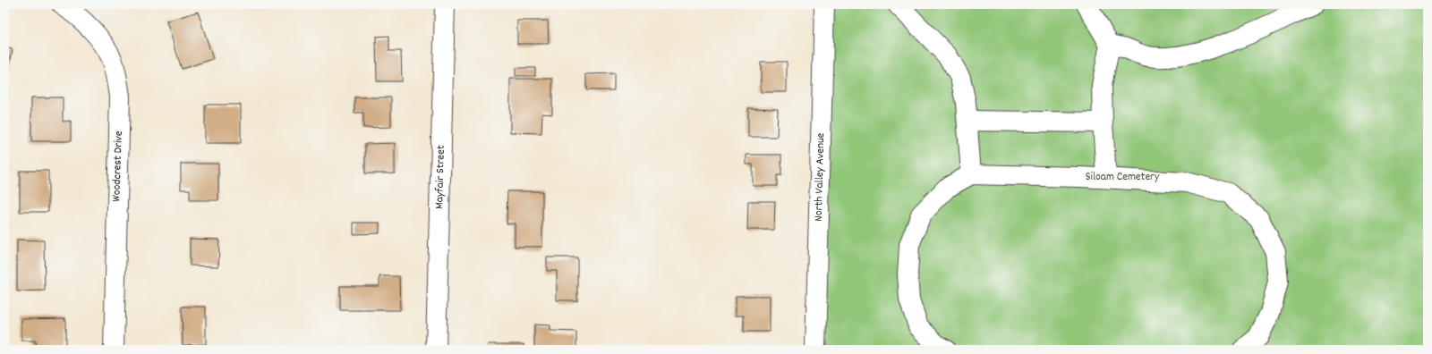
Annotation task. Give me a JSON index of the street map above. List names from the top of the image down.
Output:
{
  "streets": {
    "street": ["Woodcrest Drive", "Mayfair Street", "North Valley Avenue"]
  },
  "parks": ["Siloam Cemetery"]
}
